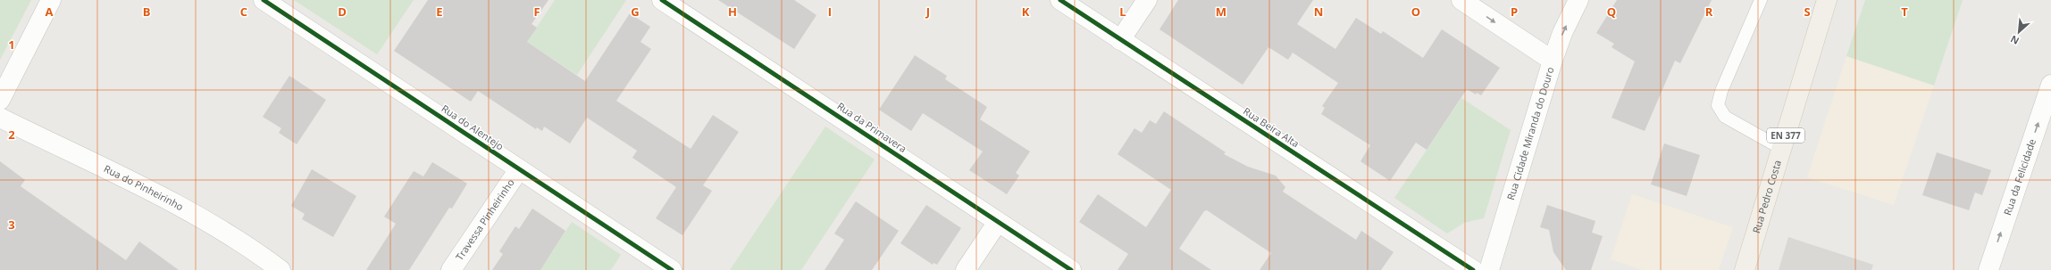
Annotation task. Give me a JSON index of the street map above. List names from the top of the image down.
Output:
{
  "streets": {
    "main road": ["EN 377", "Rua Pedro Costa"],
    "street": [
      "Rua do Alentejo",
      "Rua da Primavera",
      "Rua Beira Alta",
      "Rua Cidade Miranda do Douro",
      "Rua da Felicidade",
      "Rua do Pinheirinho",
      "Travessa Pinheirinho"
    ]
  },
  "crossings": [
    ["Rua do Alentejo", "Travessa Pinheirinho"]
  ],
  "one_way": ["Rua da Felicidade"],
  "north": "bottom left",
  "grid": {
    "columns": [
      "A",
      "B",
      "C",
      "D",
      "E",
      "F",
      "G",
      "H",
      "I",
      "J",
      "K",
      "L",
      "M",
      "N",
      "O",
      "P",
      "Q",
      "R",
      "S",
      "T"
    ],
    "rows": ["1", "2", "3"]
  }
}
